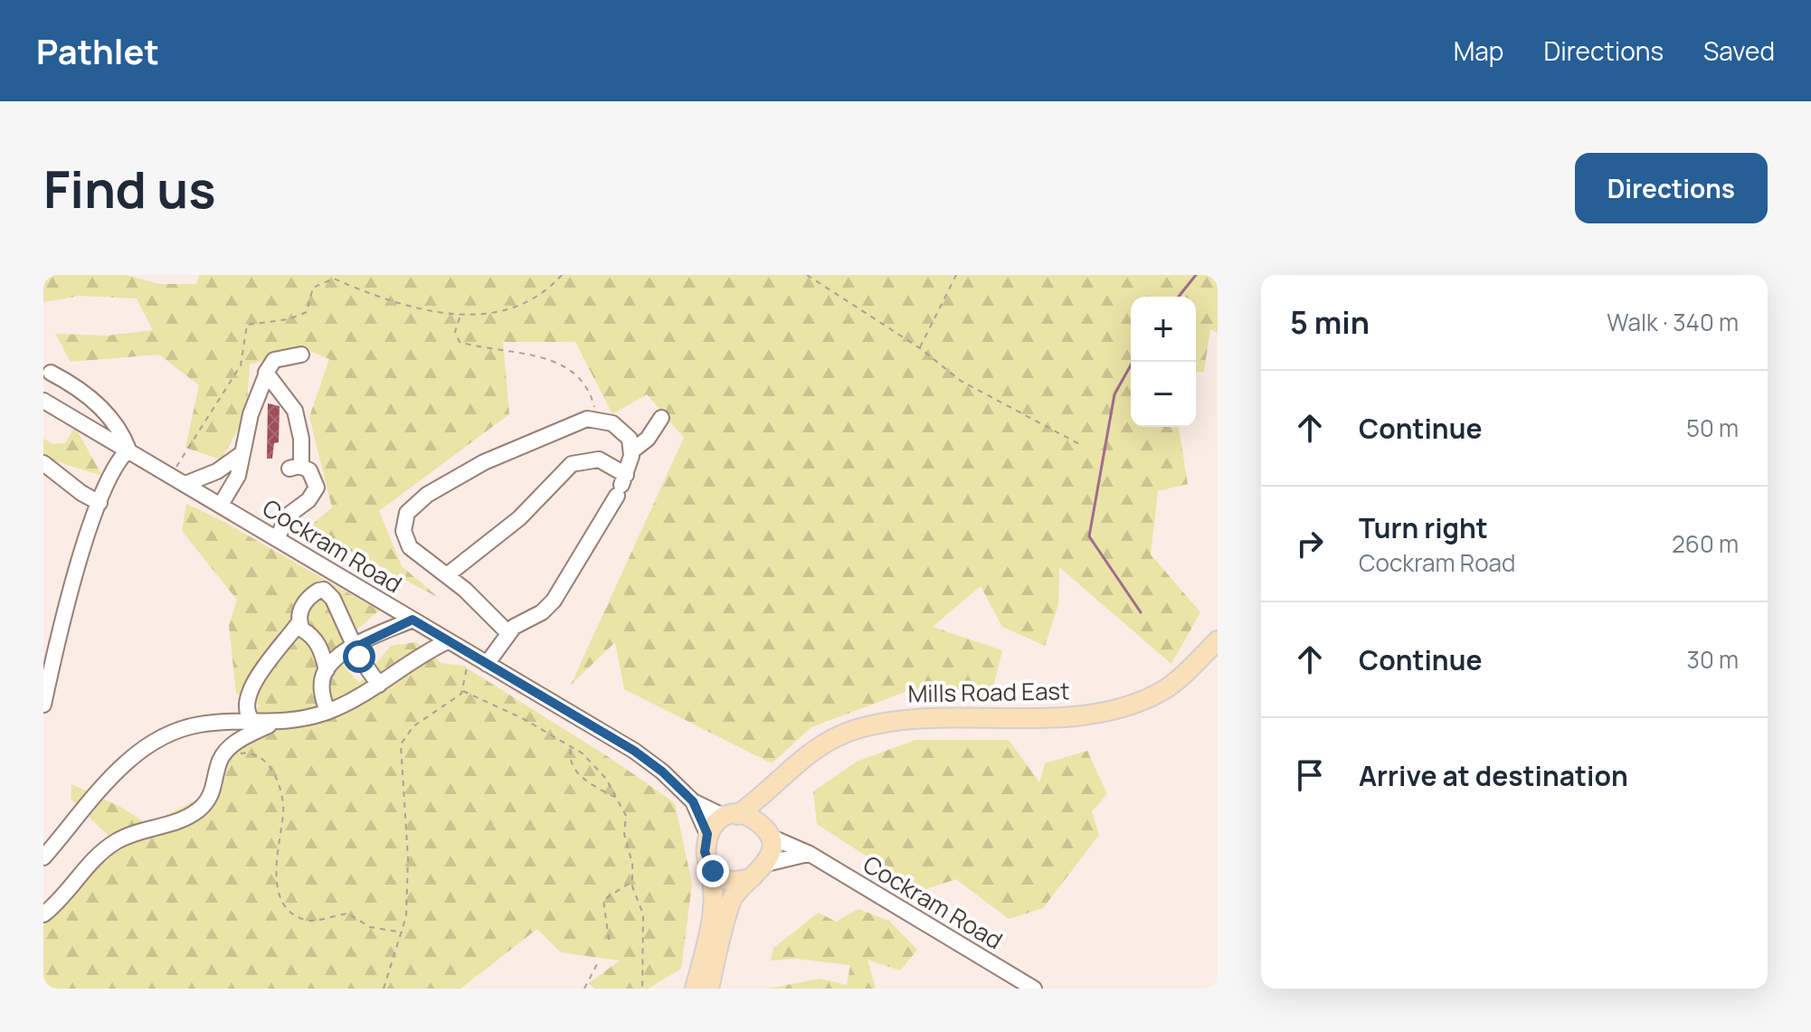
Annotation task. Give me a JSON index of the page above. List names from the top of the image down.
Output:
{
  "streets": {
    "main road": ["Mills Road East"],
    "street": ["Cockram Road"]
  },
  "crossings": [
    ["Cockram Road", "Mills Road East"]
  ],
  "page": {
    "header": "Pathlet",
    "nav": ["Map", "Directions", "Saved"],
    "buttons": "Directions",
    "title": "Find us",
    "heading": ["5 min", "Walk · 340 m"],
    "map_buttons": ["+", "−"],
    "list": [
      ["Continue", "50 m"],
      ["Turn right", "Cockram Road", "260 m"],
      ["Continue", "30 m"],
      "Arrive at destination"
    ]
  }
}
